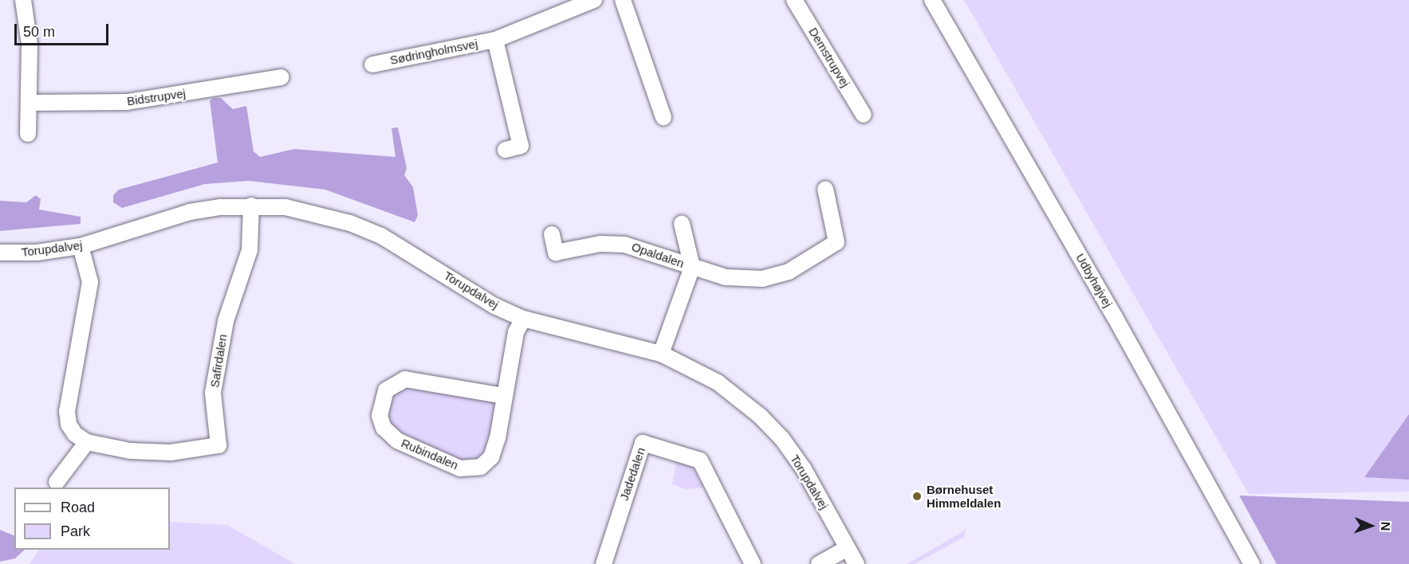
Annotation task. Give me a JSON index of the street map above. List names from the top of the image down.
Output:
{
  "streets": {
    "street": [
      "Sødringholmsvej",
      "Demstrupvej",
      "Bidstrupvej",
      "Torupdalvej",
      "Opaldalen",
      "Udbyhøjvej",
      "Safirdalen",
      "Rubindalen",
      "Jadedalen"
    ]
  },
  "crossings": [
    ["Torupdalvej", "Opaldalen"],
    ["Torupdalvej", "Safirdalen"],
    ["Torupdalvej", "Rubindalen"]
  ],
  "places": ["Børnehuset Himmeldalen"],
  "legend": ["Road", "Park"],
  "scale_bar": "50 m",
  "north": "right"
}
